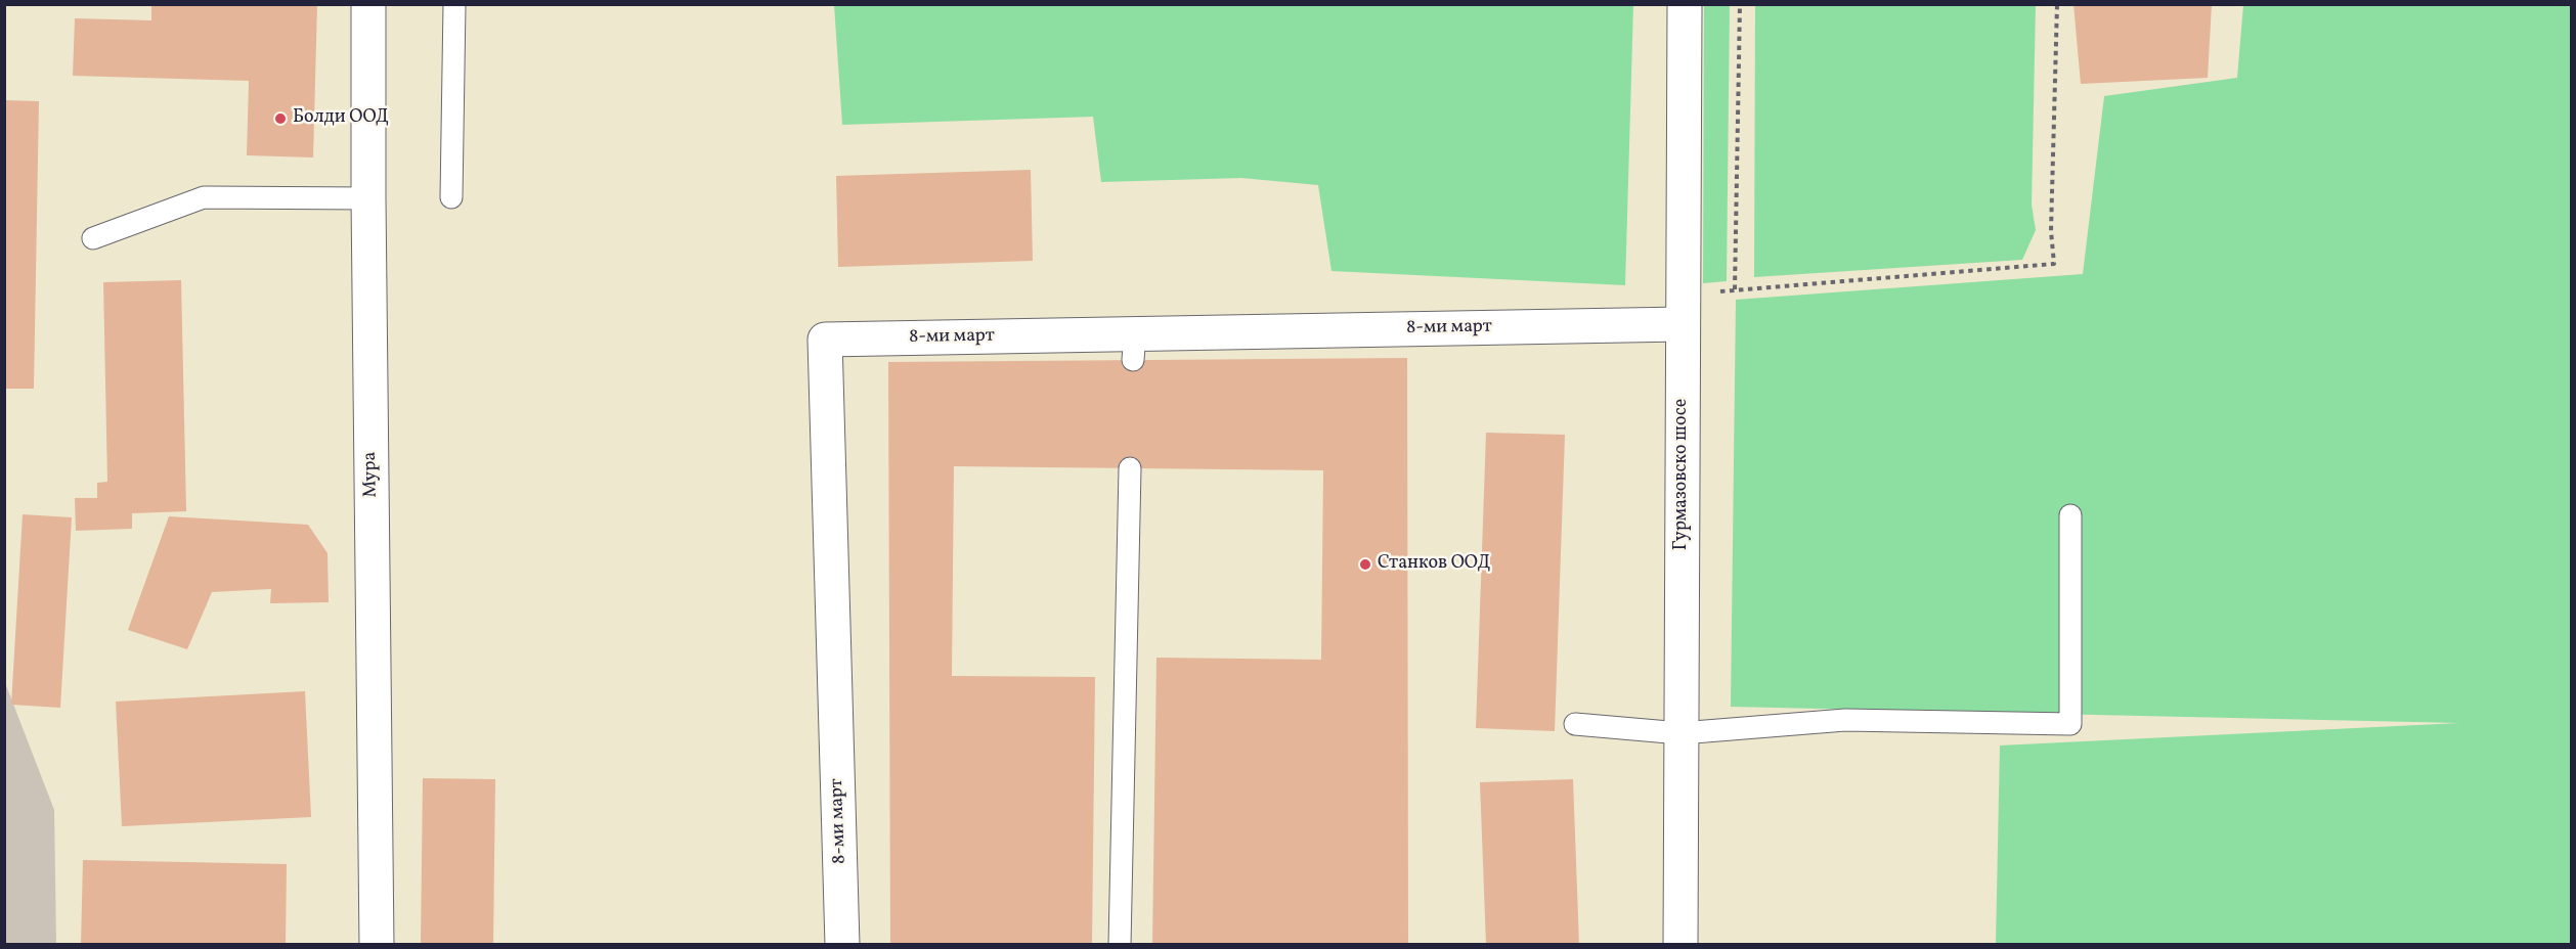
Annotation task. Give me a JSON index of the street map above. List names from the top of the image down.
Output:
{
  "streets": {
    "street": ["8-ми март", "Мура", "Гурмазовско шосе"]
  },
  "crossings": [
    ["8-ми март", "Гурмазовско шосе"]
  ],
  "places": ["Болди ООД", "Станков ООД"]
}
